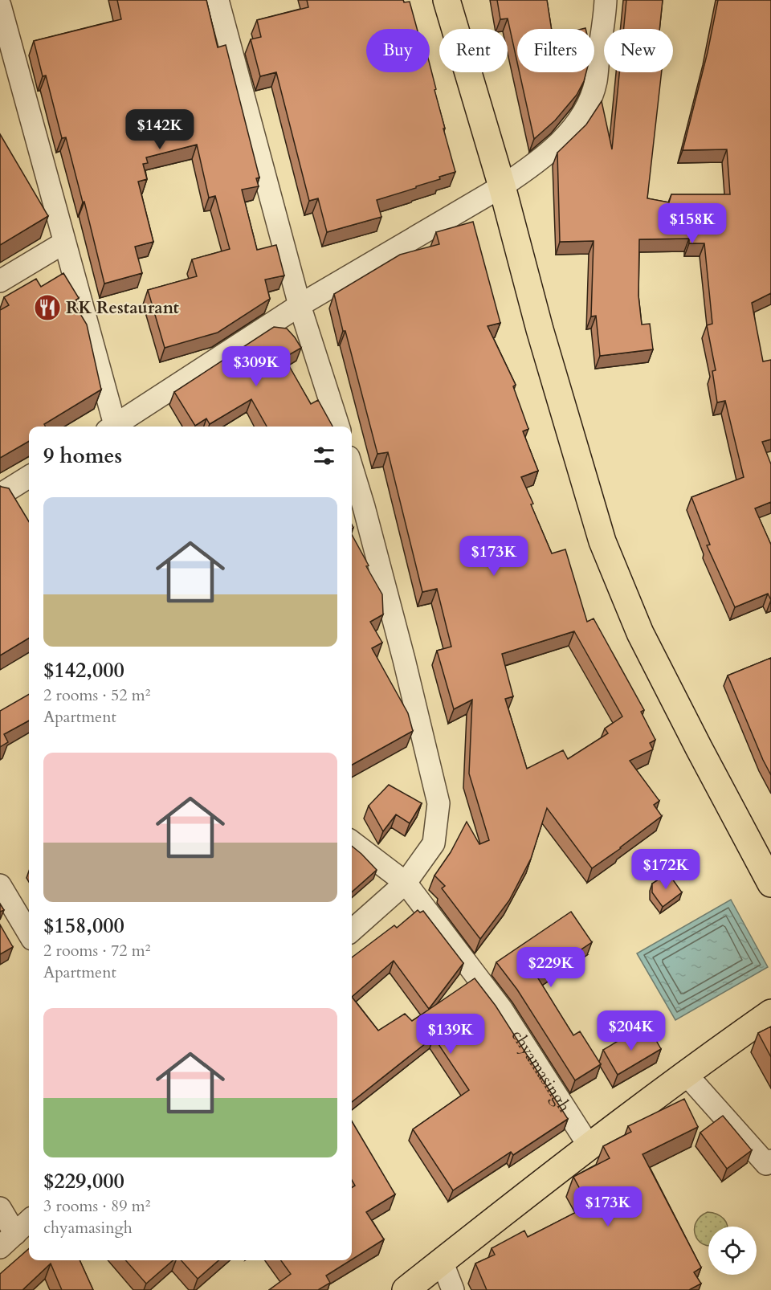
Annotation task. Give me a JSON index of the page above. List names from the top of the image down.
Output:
{
  "streets": {
    "street": ["chyamasingh"]
  },
  "places": {
    "restaurant": ["RK Restaurant"]
  },
  "page": {
    "chip": [
      "Buy",
      "Rent",
      "Filters",
      "New"
    ],
    "price": [
      "$142K",
      "$158K",
      "$309K",
      "$173K",
      "$172K",
      "$229K",
      "$204K",
      "$139K",
      "$173K"
    ],
    "heading": "9 homes",
    "list": [
      {
        "name": "$142,000",
        "note": "2 rooms · 52 m² · Apartment"
      },
      {
        "name": "$158,000",
        "note": "2 rooms · 72 m² · Apartment"
      },
      {
        "name": "$229,000",
        "note": "3 rooms · 89 m² · chyamasingh"
      }
    ]
  }
}
